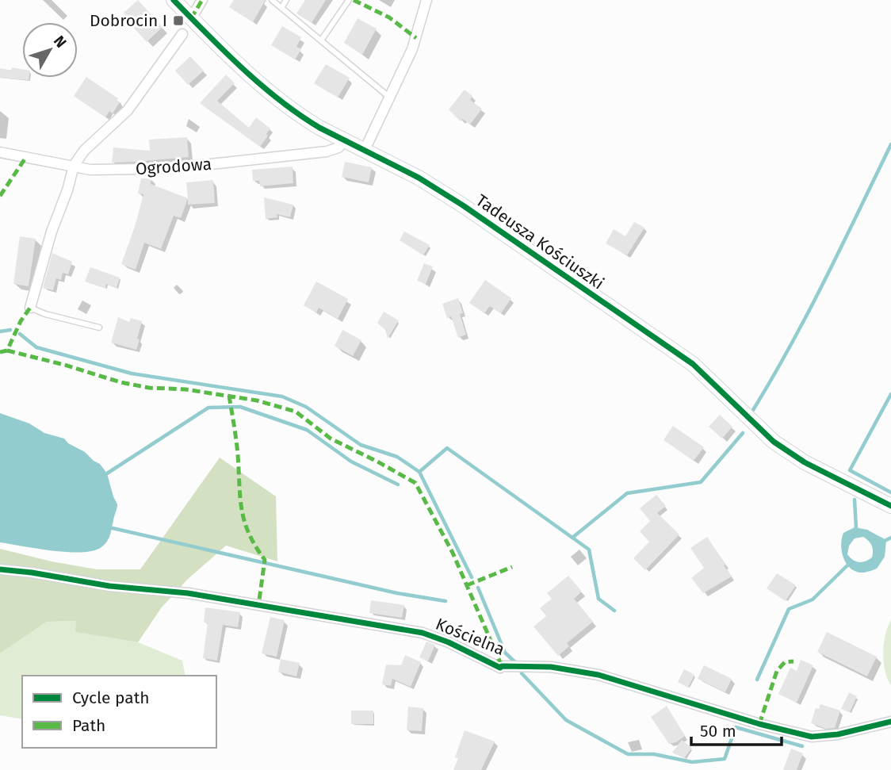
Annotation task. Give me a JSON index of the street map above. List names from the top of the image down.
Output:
{
  "streets": {
    "street": ["Ogrodowa", "Tadeusza Kościuszki", "Kościelna"]
  },
  "crossings": [
    ["Ogrodowa", "Tadeusza Kościuszki"]
  ],
  "places": {
    "transit": ["Dobrocin I"]
  },
  "legend": ["Cycle path", "Path"],
  "scale_bar": "50 m",
  "north": "top right"
}
